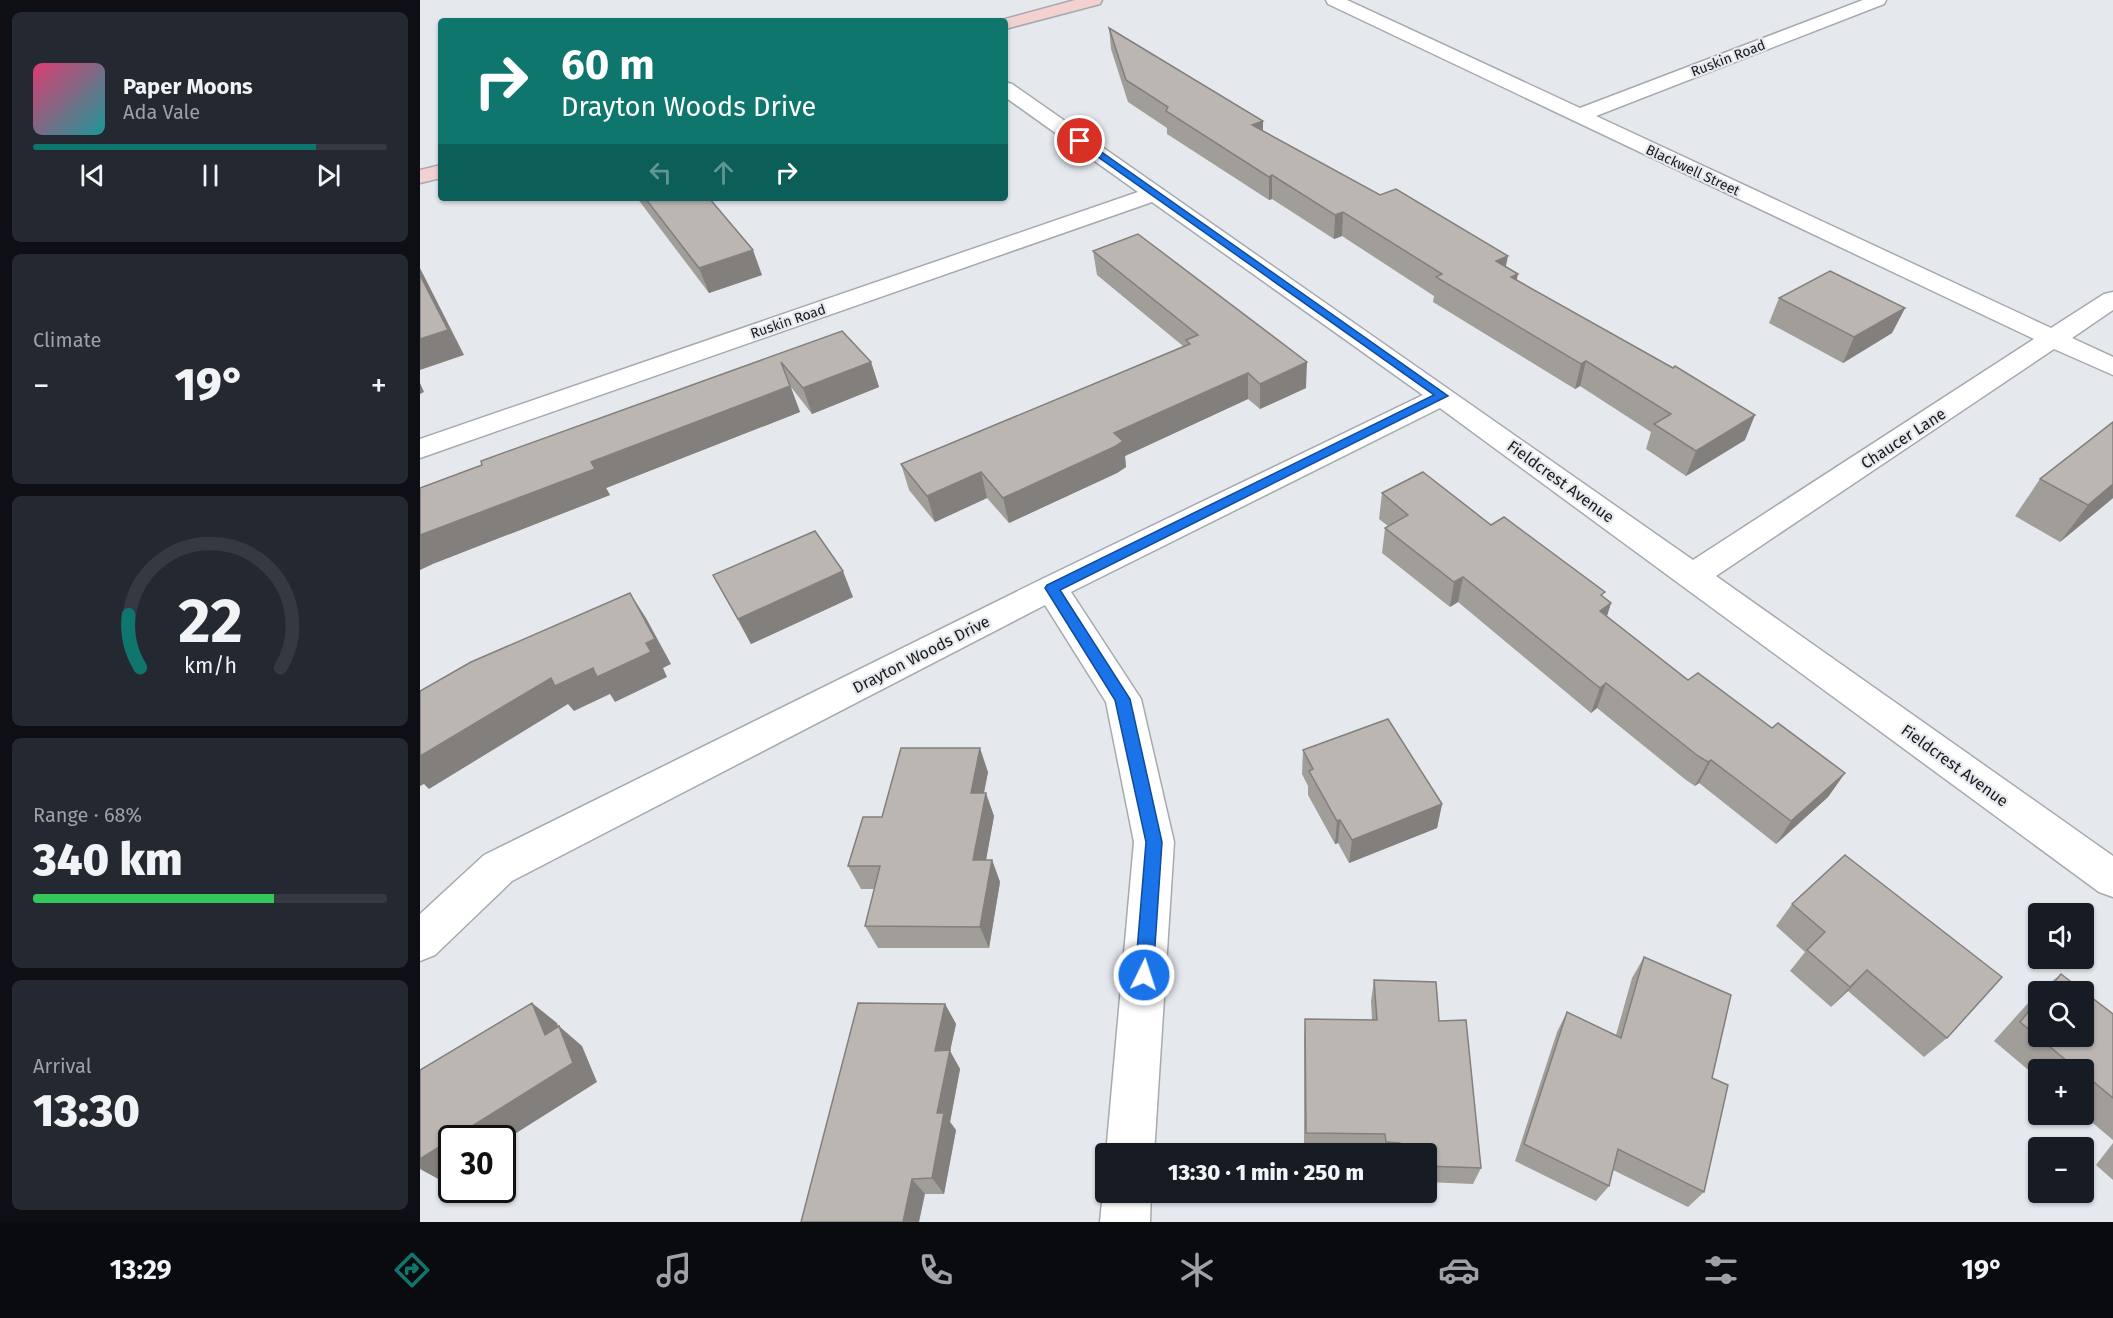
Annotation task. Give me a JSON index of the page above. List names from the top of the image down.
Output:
{
  "streets": {
    "street": [
      "Ruskin Road",
      "Blackwell Street",
      "Chaucer Lane",
      "Fieldcrest Avenue",
      "Drayton Woods Drive"
    ]
  },
  "crossings": [
    ["Ruskin Road", "Blackwell Street"],
    ["Ruskin Road", "Fieldcrest Avenue"],
    ["Blackwell Street", "Chaucer Lane"],
    ["Chaucer Lane", "Fieldcrest Avenue"],
    ["Fieldcrest Avenue", "Drayton Woods Drive"]
  ],
  "page": {
    "turn": ["60 m", "Drayton Woods Drive"],
    "song": ["Paper Moons", "Ada Vale"],
    "tile": [
      "Climate",
      ["Range · 68%", "340 km"],
      ["Arrival", "13:30"]
    ],
    "heat": ["−", "19°", "+"],
    "map_buttons": ["+", "−"],
    "limit": "30",
    "trip": "13:30 · 1 min · 250 m",
    "tabs": ["13:29", "19°"],
    "gauge": ["22", "km/h"]
  }
}
